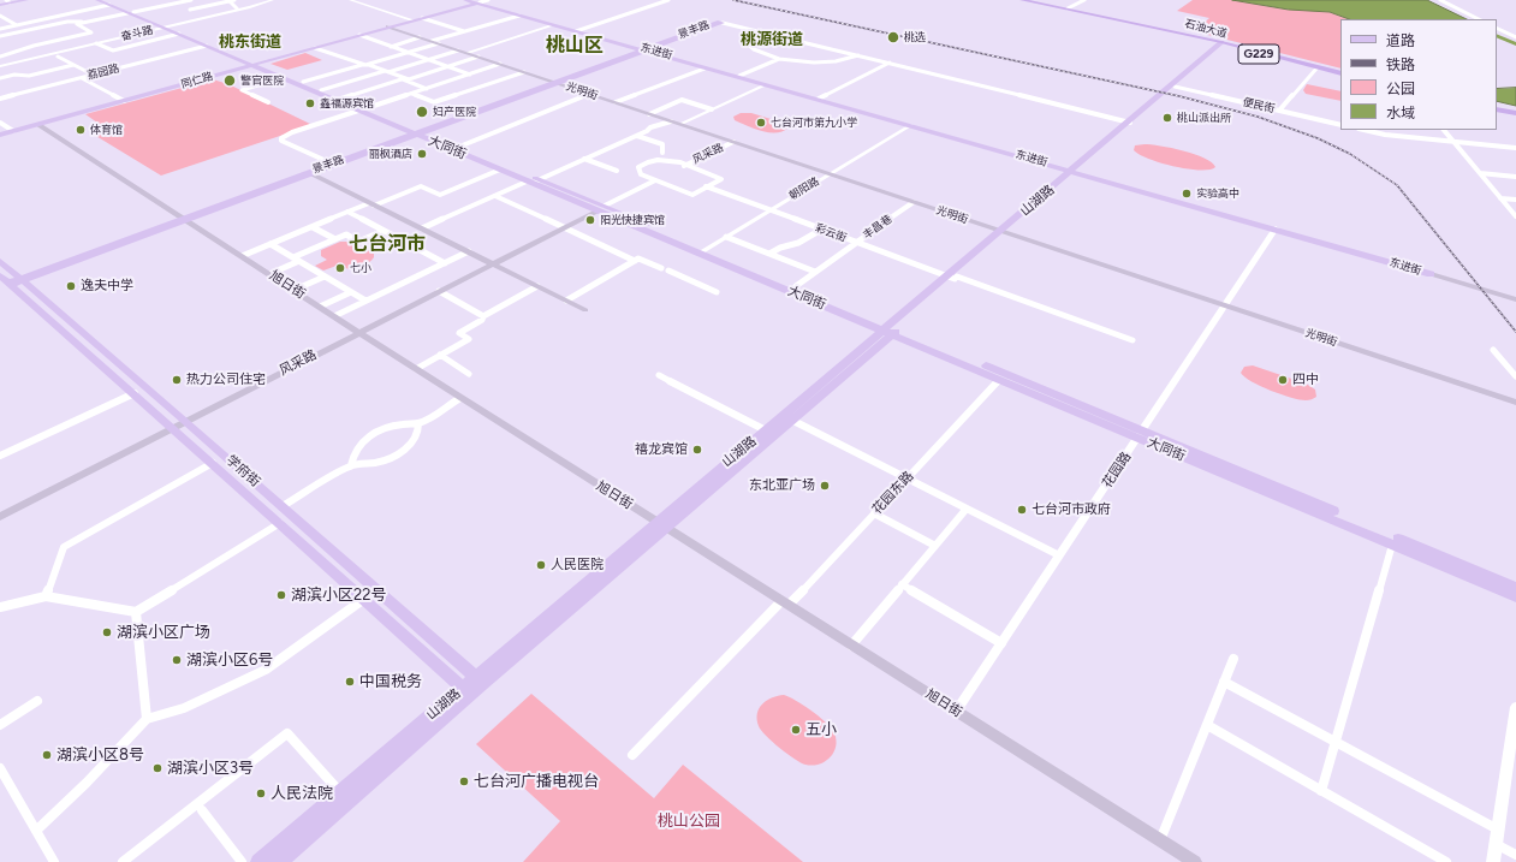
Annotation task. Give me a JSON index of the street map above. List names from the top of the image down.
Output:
{
  "streets": {
    "highway": ["石油大道", "G229"],
    "main road": [
      "景丰路",
      "东进街",
      "同仁路",
      "光明街",
      "大同街",
      "风采路",
      "山湖路",
      "旭日街",
      "学府街"
    ],
    "street": [
      "奋斗路",
      "荔园路",
      "便民街",
      "朝阳路",
      "丰昌巷",
      "彩云街",
      "花园路",
      "花园东路"
    ]
  },
  "crossings": [
    ["石油大道", "山湖路"],
    ["景丰路", "东进街"],
    ["景丰路", "光明街"],
    ["景丰路", "大同街"],
    ["景丰路", "旭日街"],
    ["景丰路", "学府街"],
    ["奋斗路", "大同街"],
    ["东进街", "同仁路"],
    ["东进街", "朝阳路"],
    ["东进街", "山湖路"],
    ["东进街", "花园路"],
    ["荔园路", "大同街"],
    ["同仁路", "光明街"],
    ["同仁路", "大同街"],
    ["同仁路", "旭日街"],
    ["光明街", "风采路"],
    ["光明街", "朝阳路"],
    ["光明街", "山湖路"],
    ["光明街", "丰昌巷"],
    ["光明街", "花园路"],
    ["便民街", "山湖路"],
    ["大同街", "风采路"],
    ["大同街", "朝阳路"],
    ["大同街", "山湖路"],
    ["大同街", "丰昌巷"],
    ["大同街", "花园路"],
    ["大同街", "花园东路"],
    ["风采路", "旭日街"],
    ["风采路", "学府街"],
    ["朝阳路", "彩云街"],
    ["山湖路", "彩云街"],
    ["山湖路", "旭日街"],
    ["山湖路", "学府街"],
    ["丰昌巷", "彩云街"],
    ["旭日街", "花园路"],
    ["旭日街", "花园东路"]
  ],
  "districts": [
    "桃源街道",
    "桃东街道",
    "桃山区",
    "七台河市"
  ],
  "parks": ["桃山公园"],
  "places": [
    "桃选",
    "警官医院",
    "鑫福源宾馆",
    "妇产医院",
    "桃山派出所",
    "七台河市第九小学",
    "体育馆",
    "丽枫酒店",
    "实验高中",
    "阳光快捷宾馆",
    "七小",
    "逸夫中学",
    "热力公司住宅",
    "四中",
    "禧龙宾馆",
    "东北亚广场",
    "七台河市政府",
    "人民医院",
    "湖滨小区22号",
    "湖滨小区广场",
    "湖滨小区6号",
    "中国税务",
    "五小",
    "湖滨小区8号",
    "湖滨小区3号",
    "七台河广播电视台",
    "人民法院"
  ],
  "legend": [
    "道路",
    "铁路",
    "公园",
    "水域"
  ]
}
